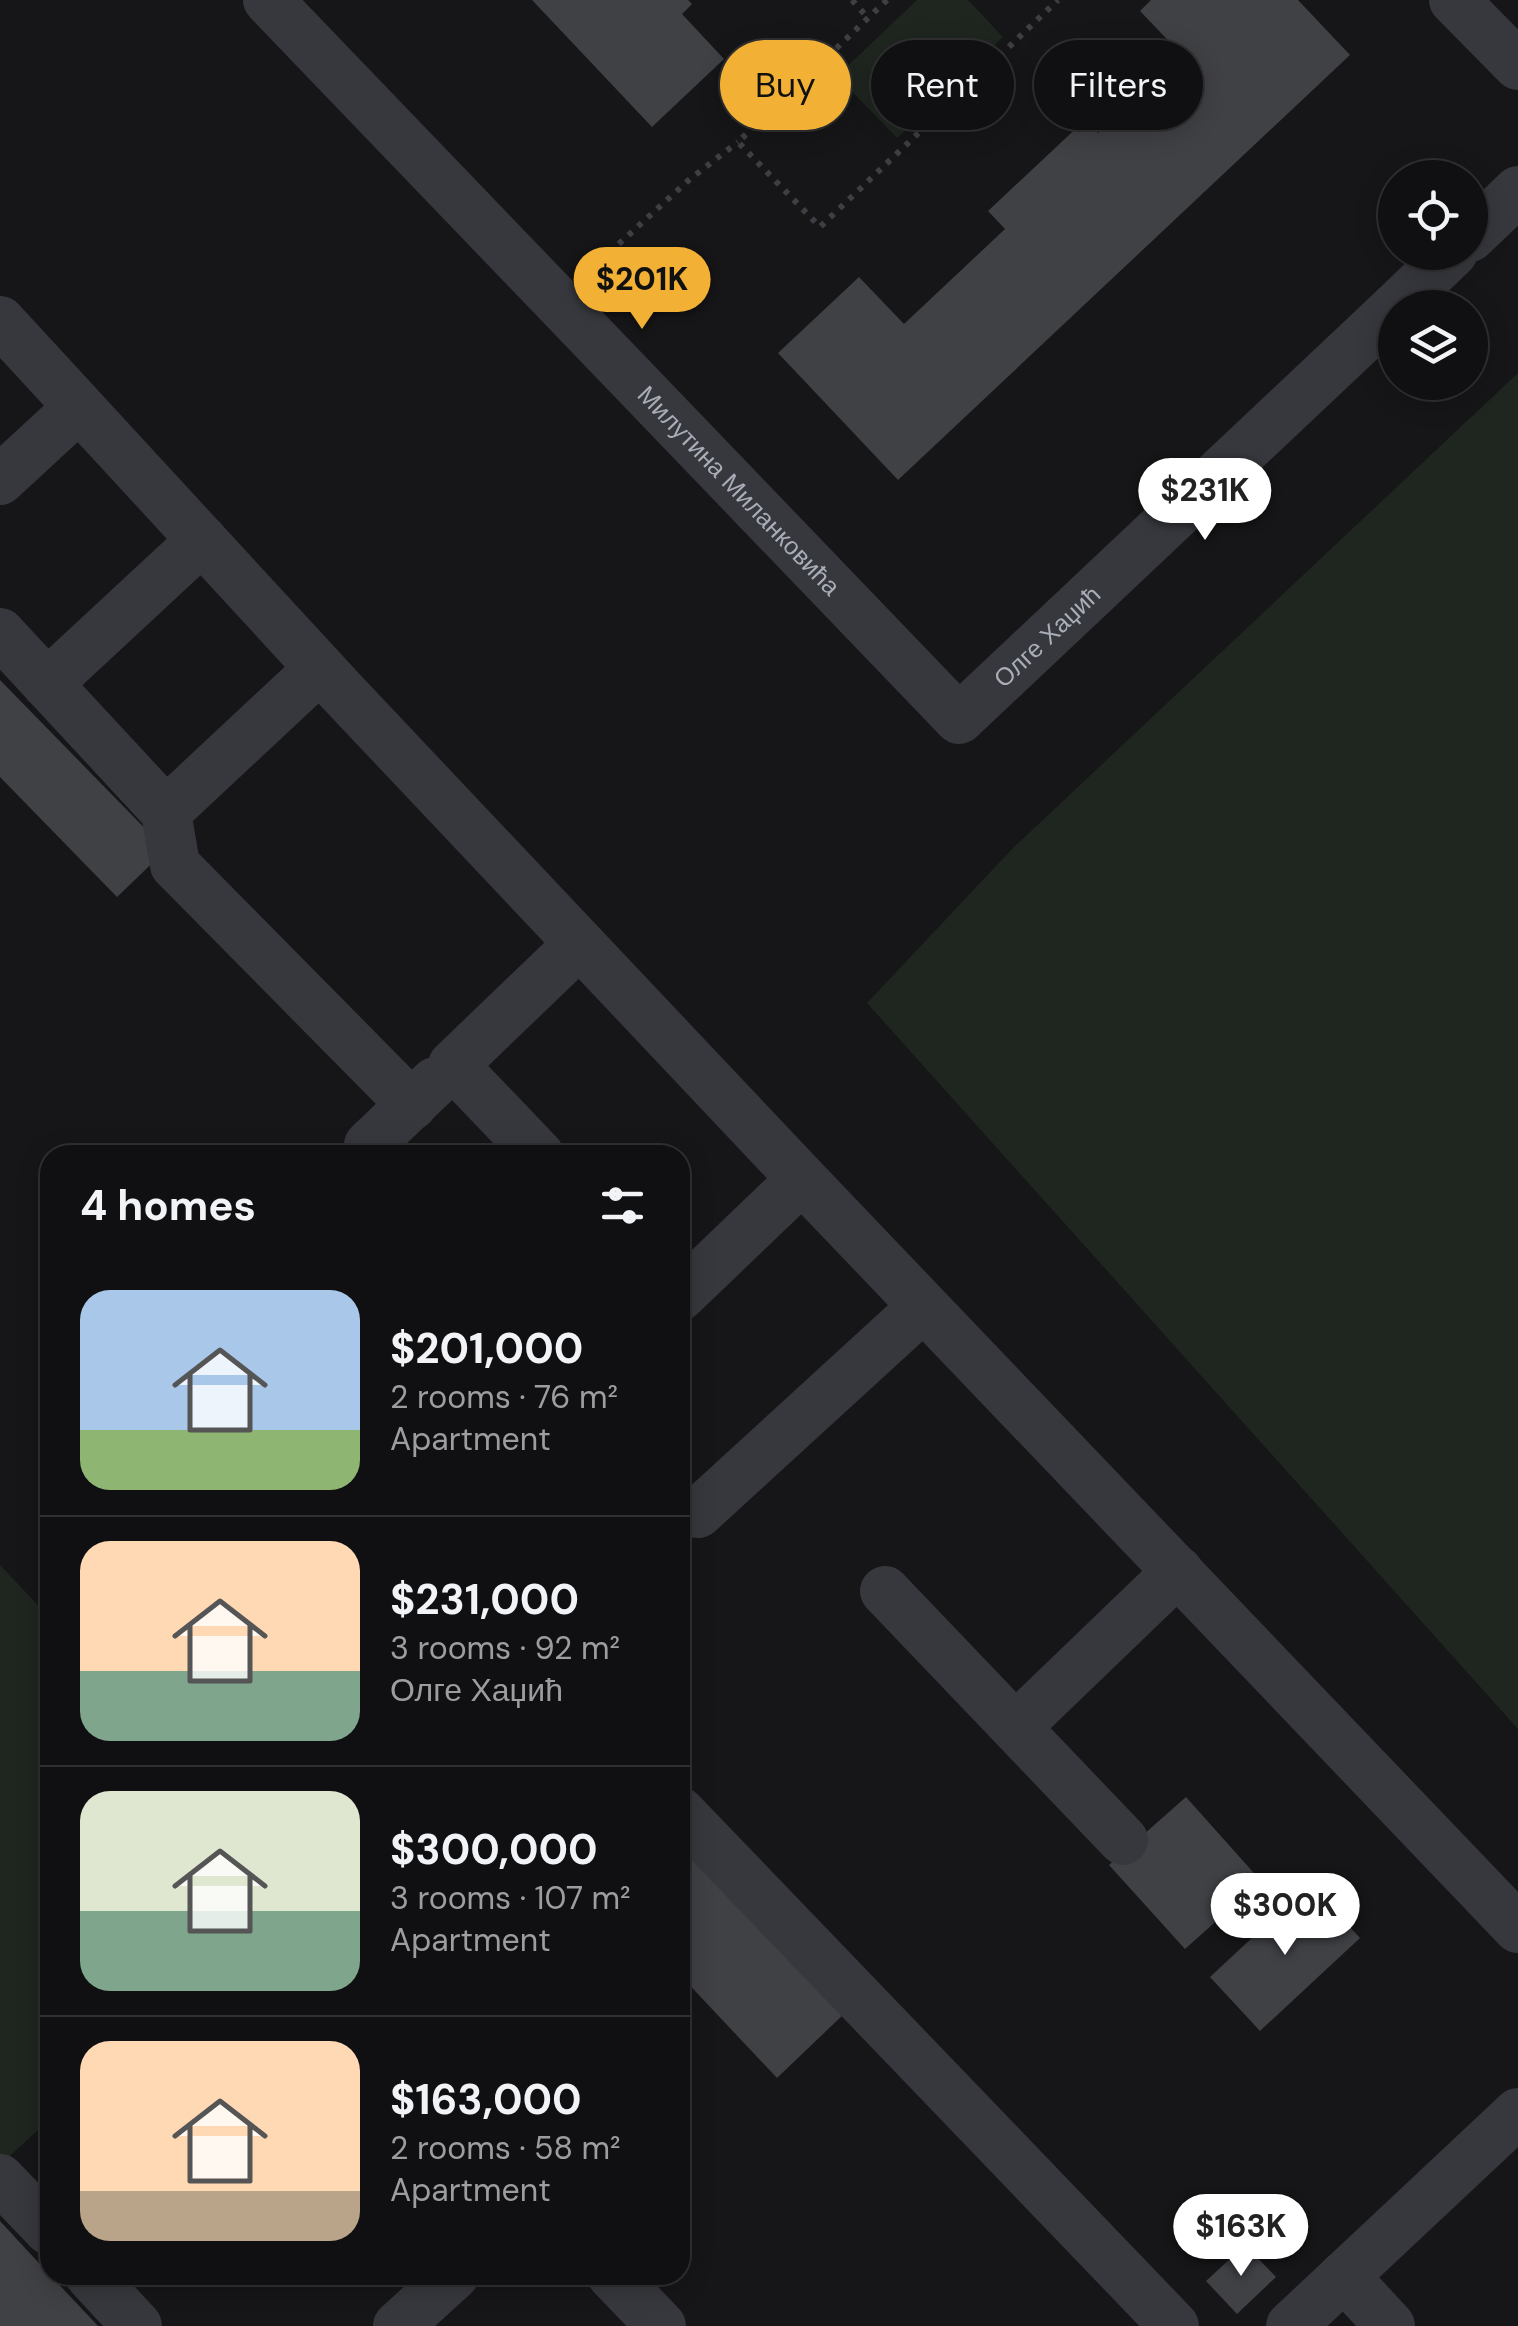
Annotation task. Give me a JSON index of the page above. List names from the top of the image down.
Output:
{
  "streets": {
    "street": ["Милутина Миланковића", "Олге Хаџић"]
  },
  "crossings": [
    ["Милутина Миланковића", "Олге Хаџић"]
  ],
  "page": {
    "chip": ["Buy", "Rent", "Filters"],
    "price": [
      "$201K",
      "$231K",
      "$300K",
      "$163K"
    ],
    "heading": "4 homes",
    "list": [
      {
        "name": "$201,000",
        "note": "2 rooms · 76 m² · Apartment"
      },
      {
        "name": "$231,000",
        "note": "3 rooms · 92 m² · Олге Хаџић"
      },
      {
        "name": "$300,000",
        "note": "3 rooms · 107 m² · Apartment"
      },
      {
        "name": "$163,000",
        "note": "2 rooms · 58 m² · Apartment"
      }
    ]
  }
}
